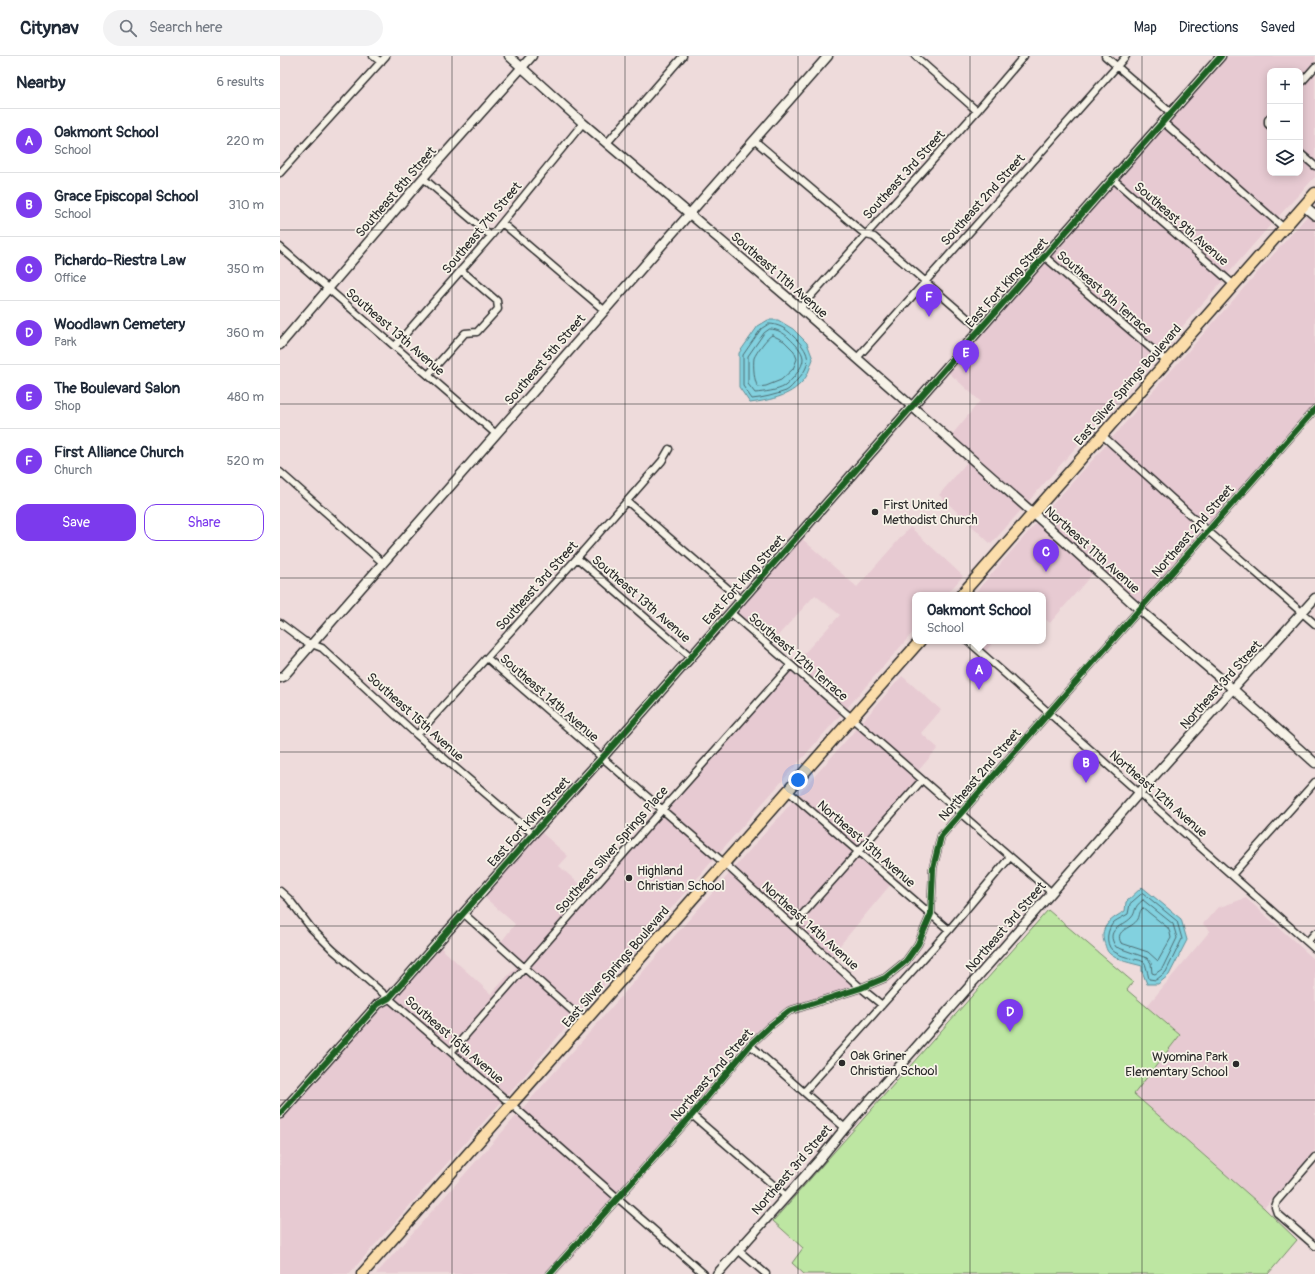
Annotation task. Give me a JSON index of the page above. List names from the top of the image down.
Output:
{
  "streets": {
    "main road": ["East Silver Springs Boulevard"],
    "street": [
      "Southeast 3rd Street",
      "Southeast 8th Street",
      "Southeast 2nd Street",
      "Southeast 9th Avenue",
      "Southeast 7th Street",
      "Southeast 11th Avenue",
      "East Fort King Street",
      "Southeast 9th Terrace",
      "Southeast 13th Avenue",
      "Southeast 5th Street",
      "Northeast 2nd Street",
      "Northeast 11th Avenue",
      "Southeast 12th Terrace",
      "Northeast 3rd Street",
      "Southeast 14th Avenue",
      "Southeast 15th Avenue",
      "Northeast 12th Avenue",
      "Northeast 13th Avenue",
      "Southeast Silver Springs Place",
      "Northeast 14th Avenue",
      "Southeast 16th Avenue"
    ]
  },
  "crossings": [
    ["Southeast 3rd Street", "Southeast 11th Avenue"],
    ["Southeast 3rd Street", "Southeast 13th Avenue"],
    ["Southeast 3rd Street", "Southeast 12th Terrace"],
    ["Southeast 3rd Street", "Southeast 14th Avenue"],
    ["Southeast 3rd Street", "Southeast 15th Avenue"],
    ["Southeast 8th Street", "Southeast 11th Avenue"],
    ["Southeast 8th Street", "Southeast 13th Avenue"],
    ["Southeast 2nd Street", "Southeast 11th Avenue"],
    ["Southeast 9th Avenue", "East Fort King Street"],
    ["Southeast 9th Avenue", "East Silver Springs Boulevard"],
    ["Southeast 7th Street", "Southeast 11th Avenue"],
    ["Southeast 7th Street", "Southeast 13th Avenue"],
    ["Southeast 11th Avenue", "East Fort King Street"],
    ["Southeast 11th Avenue", "Southeast 5th Street"],
    ["Southeast 11th Avenue", "East Silver Springs Boulevard"],
    ["Southeast 11th Avenue", "Northeast 11th Avenue"],
    ["East Fort King Street", "Southeast 9th Terrace"],
    ["East Fort King Street", "Southeast 13th Avenue"],
    ["East Fort King Street", "Southeast 12th Terrace"],
    ["East Fort King Street", "Southeast 14th Avenue"],
    ["East Fort King Street", "Southeast 15th Avenue"],
    ["East Fort King Street", "Southeast 16th Avenue"],
    ["Southeast 9th Terrace", "East Silver Springs Boulevard"],
    ["Southeast 13th Avenue", "Southeast 5th Street"],
    ["Southeast 5th Street", "Southeast 15th Avenue"],
    ["East Silver Springs Boulevard", "Northeast 11th Avenue"],
    ["East Silver Springs Boulevard", "Southeast 12th Terrace"],
    ["East Silver Springs Boulevard", "Southeast 14th Avenue"],
    ["East Silver Springs Boulevard", "Northeast 13th Avenue"],
    ["East Silver Springs Boulevard", "Northeast 14th Avenue"],
    ["East Silver Springs Boulevard", "Southeast 16th Avenue"],
    ["Northeast 2nd Street", "Northeast 11th Avenue"],
    ["Northeast 2nd Street", "Southeast 12th Terrace"],
    ["Northeast 2nd Street", "Northeast 12th Avenue"],
    ["Northeast 2nd Street", "Northeast 13th Avenue"],
    ["Northeast 2nd Street", "Northeast 14th Avenue"],
    ["Northeast 2nd Street", "Southeast 16th Avenue"],
    ["Northeast 11th Avenue", "Northeast 3rd Street"],
    ["Southeast 12th Terrace", "Northeast 3rd Street"],
    ["Southeast 12th Terrace", "Southeast Silver Springs Place"],
    ["Northeast 3rd Street", "Northeast 12th Avenue"],
    ["Southeast 14th Avenue", "Southeast Silver Springs Place"],
    ["Southeast 14th Avenue", "Northeast 14th Avenue"],
    ["Southeast Silver Springs Place", "Southeast 16th Avenue"]
  ],
  "places": [
    "First United Methodist Church",
    "Highland Christian School",
    "Oak Griner Christian School",
    "Wyomina Park Elementary School"
  ],
  "page": {
    "header": "Citynav",
    "search": "Search here",
    "nav": ["Map", "Directions", "Saved"],
    "heading": ["Nearby", "6 results"],
    "map_buttons": ["+", "−"],
    "list": [
      {
        "mark": "A",
        "name": "Oakmont School",
        "note": "School",
        "value": "220 m"
      },
      {
        "mark": "B",
        "name": "Grace Episcopal School",
        "note": "School",
        "value": "310 m"
      },
      {
        "mark": "C",
        "name": "Pichardo-Riestra Law",
        "note": "Office",
        "value": "350 m"
      },
      {
        "mark": "D",
        "name": "Woodlawn Cemetery",
        "note": "Park",
        "value": "360 m"
      },
      {
        "mark": "E",
        "name": "The Boulevard Salon",
        "note": "Shop",
        "value": "480 m"
      },
      {
        "mark": "F",
        "name": "First Alliance Church",
        "note": "Church",
        "value": "520 m"
      }
    ],
    "pins": [
      "F",
      "E",
      "C",
      "A",
      "B",
      "D"
    ],
    "buttons": ["Save", "Share"],
    "popup": ["Oakmont School", "School"]
  }
}
